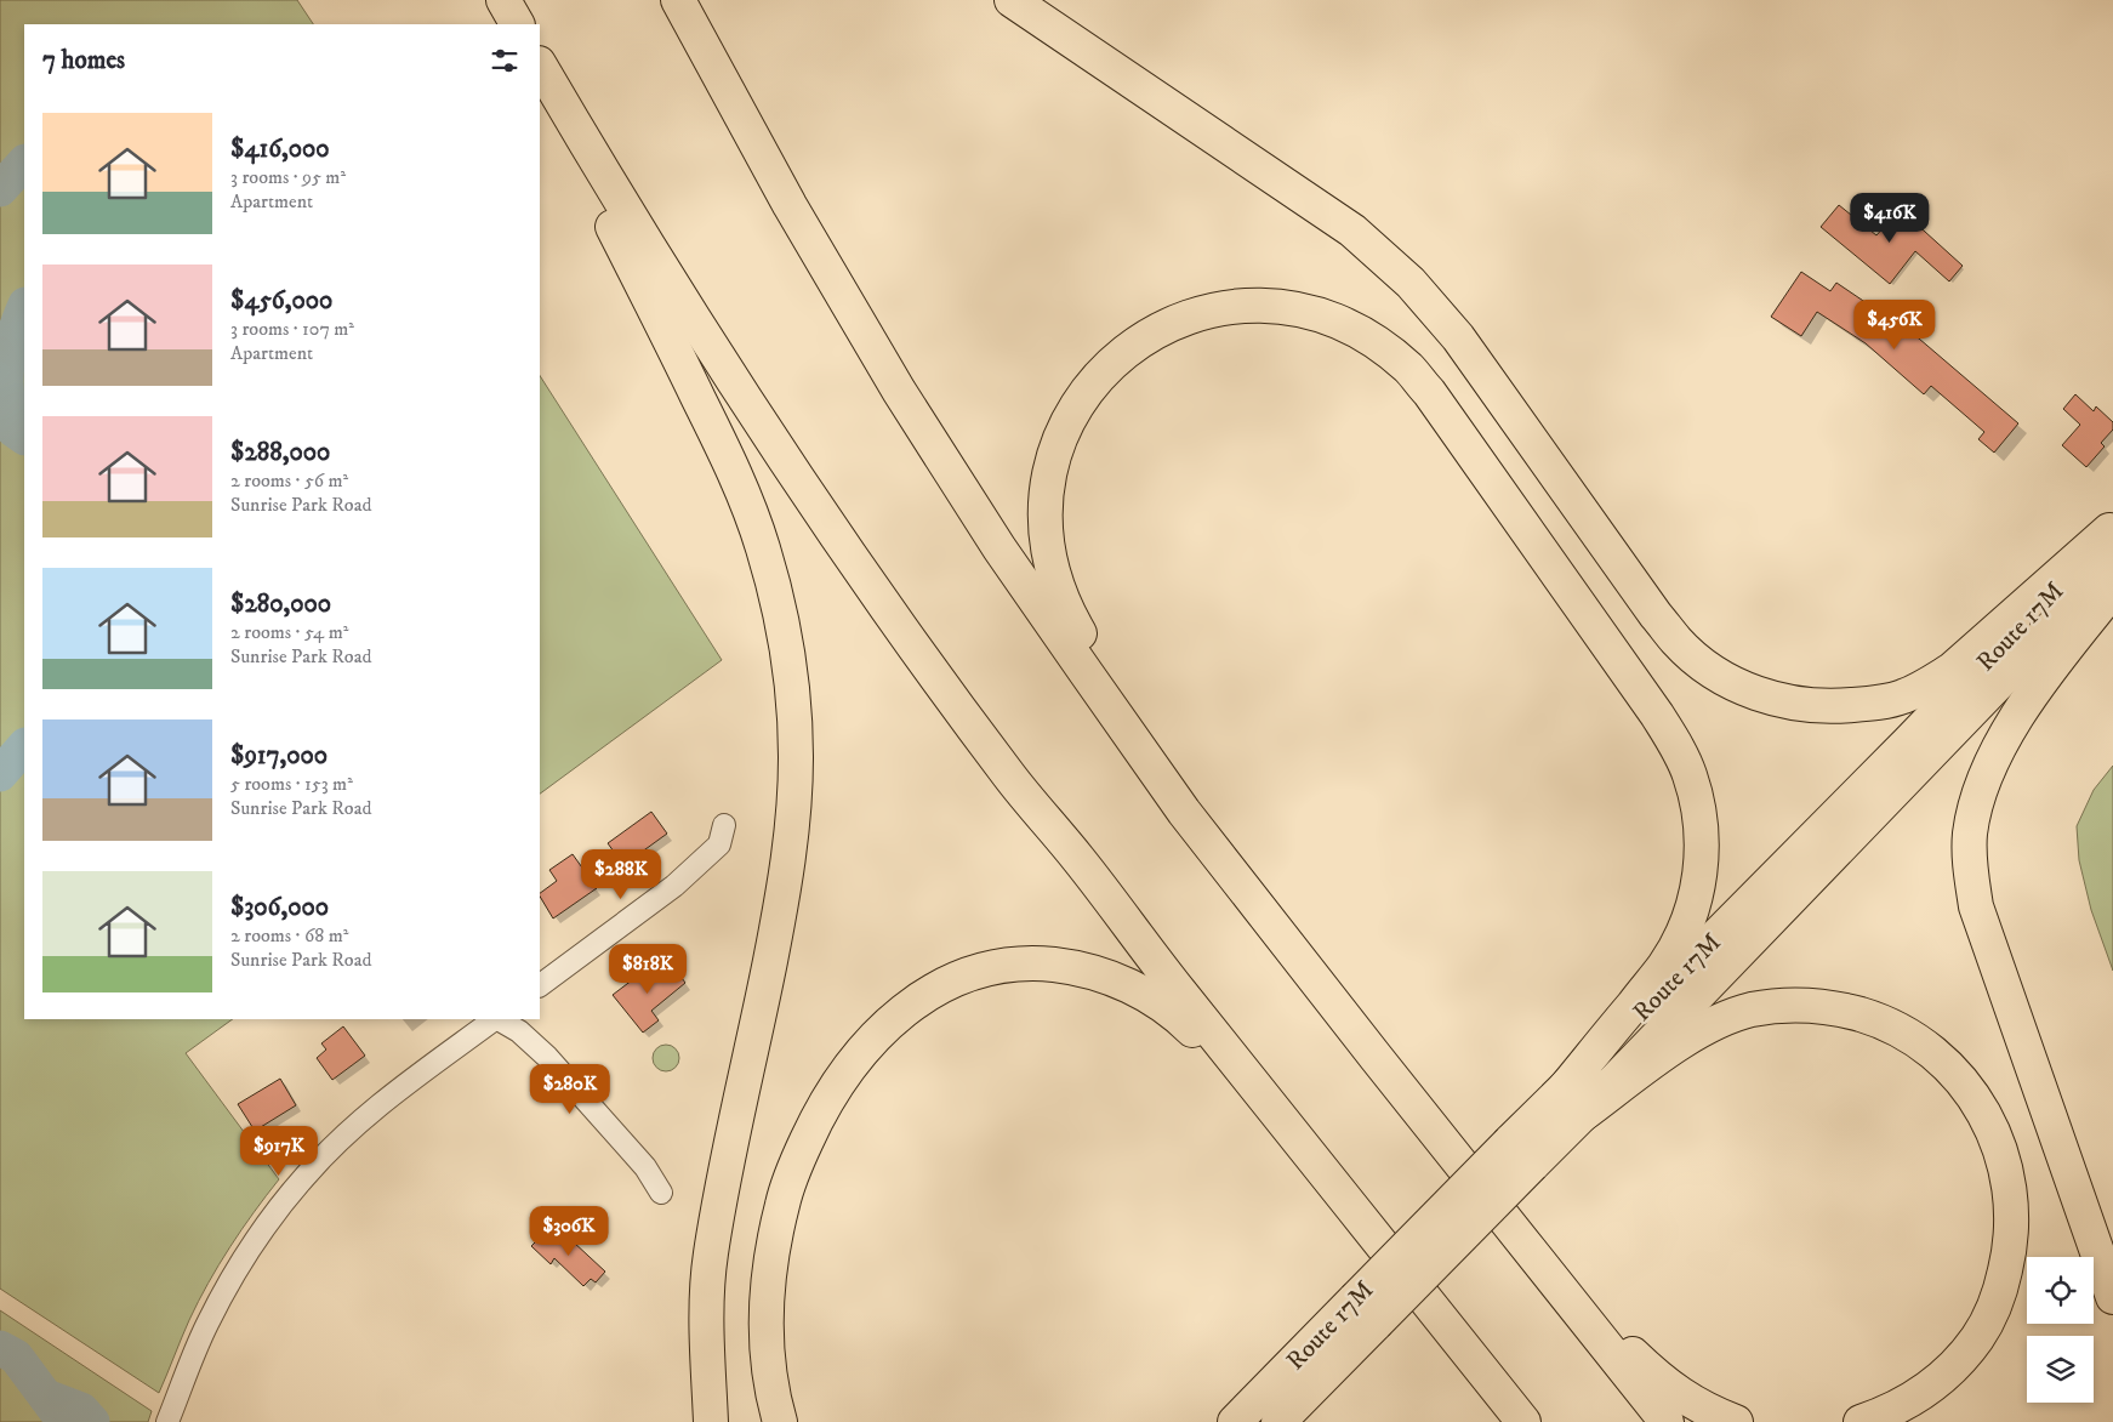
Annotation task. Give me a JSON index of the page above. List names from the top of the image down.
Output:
{
  "streets": {
    "main road": ["Route 17M"]
  },
  "page": {
    "heading": "7 homes",
    "list": [
      {
        "name": "$416,000",
        "note": "3 rooms · 95 m² · Apartment"
      },
      {
        "name": "$456,000",
        "note": "3 rooms · 107 m² · Apartment"
      },
      {
        "name": "$288,000",
        "note": "2 rooms · 56 m² · Sunrise Park Road"
      },
      {
        "name": "$280,000",
        "note": "2 rooms · 54 m² · Sunrise Park Road"
      },
      {
        "name": "$917,000",
        "note": "5 rooms · 153 m² · Sunrise Park Road"
      },
      {
        "name": "$306,000",
        "note": "2 rooms · 68 m² · Sunrise Park Road"
      }
    ],
    "price": [
      "$416K",
      "$456K",
      "$288K",
      "$818K",
      "$280K",
      "$917K",
      "$306K"
    ]
  }
}
